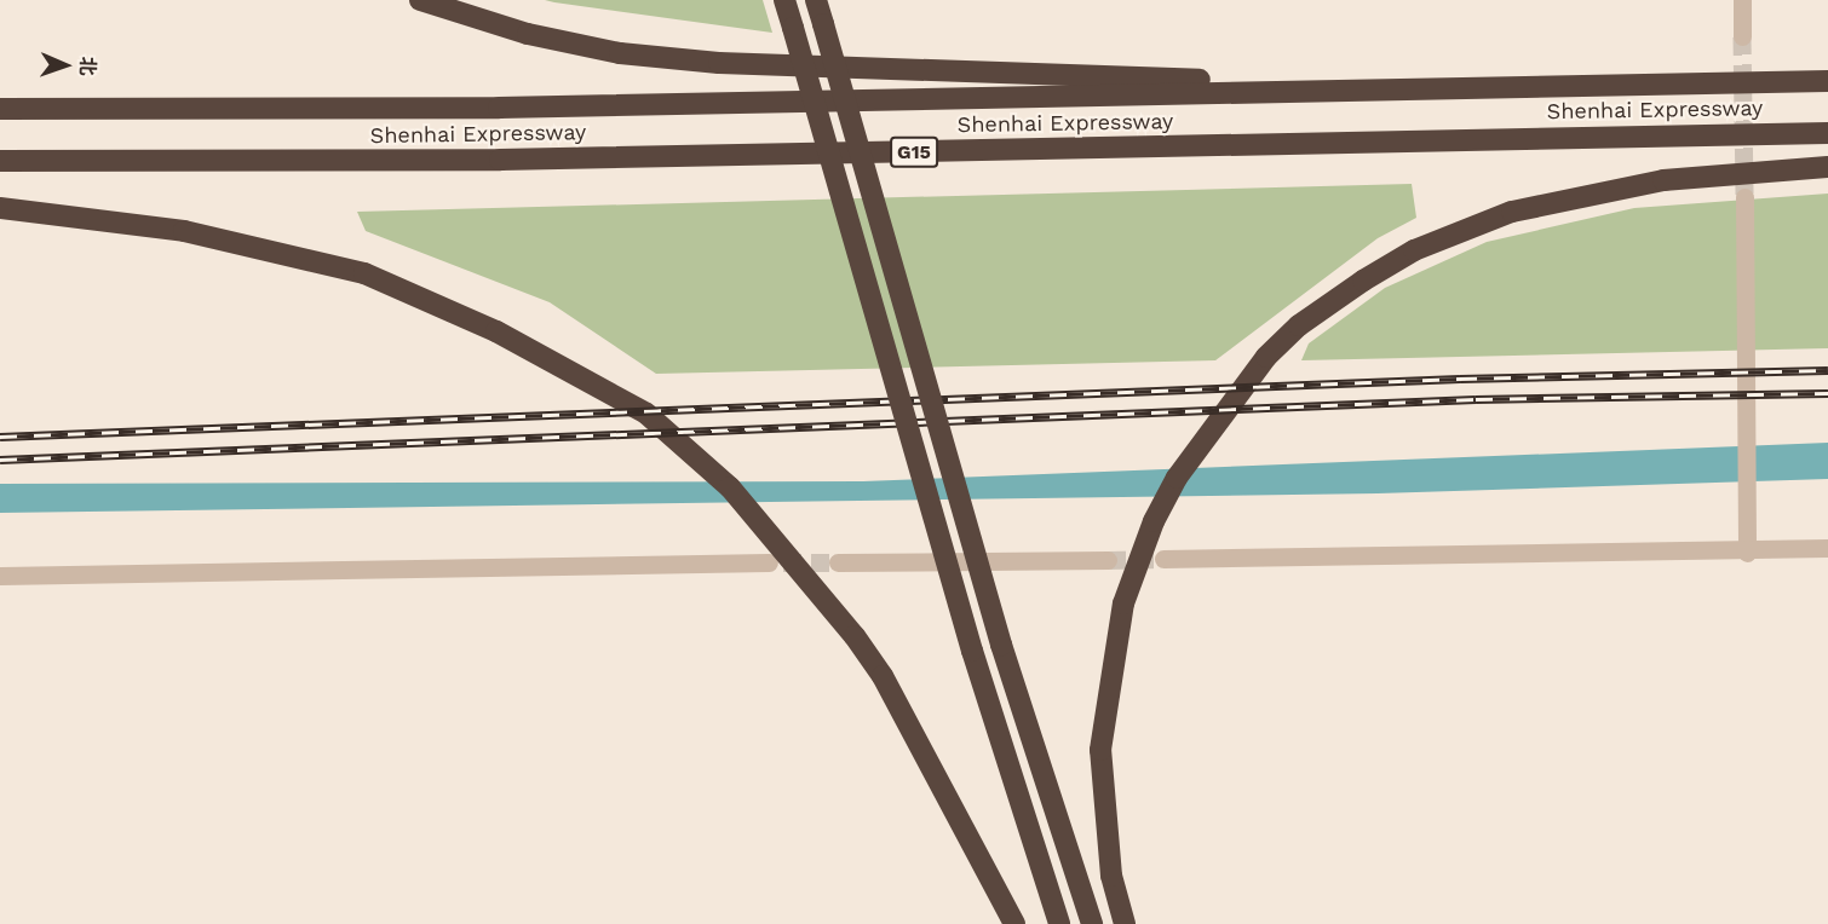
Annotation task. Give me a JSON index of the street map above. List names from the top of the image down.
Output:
{
  "streets": {
    "highway": ["Shenhai Expressway", "G15"]
  },
  "north": "right"
}
